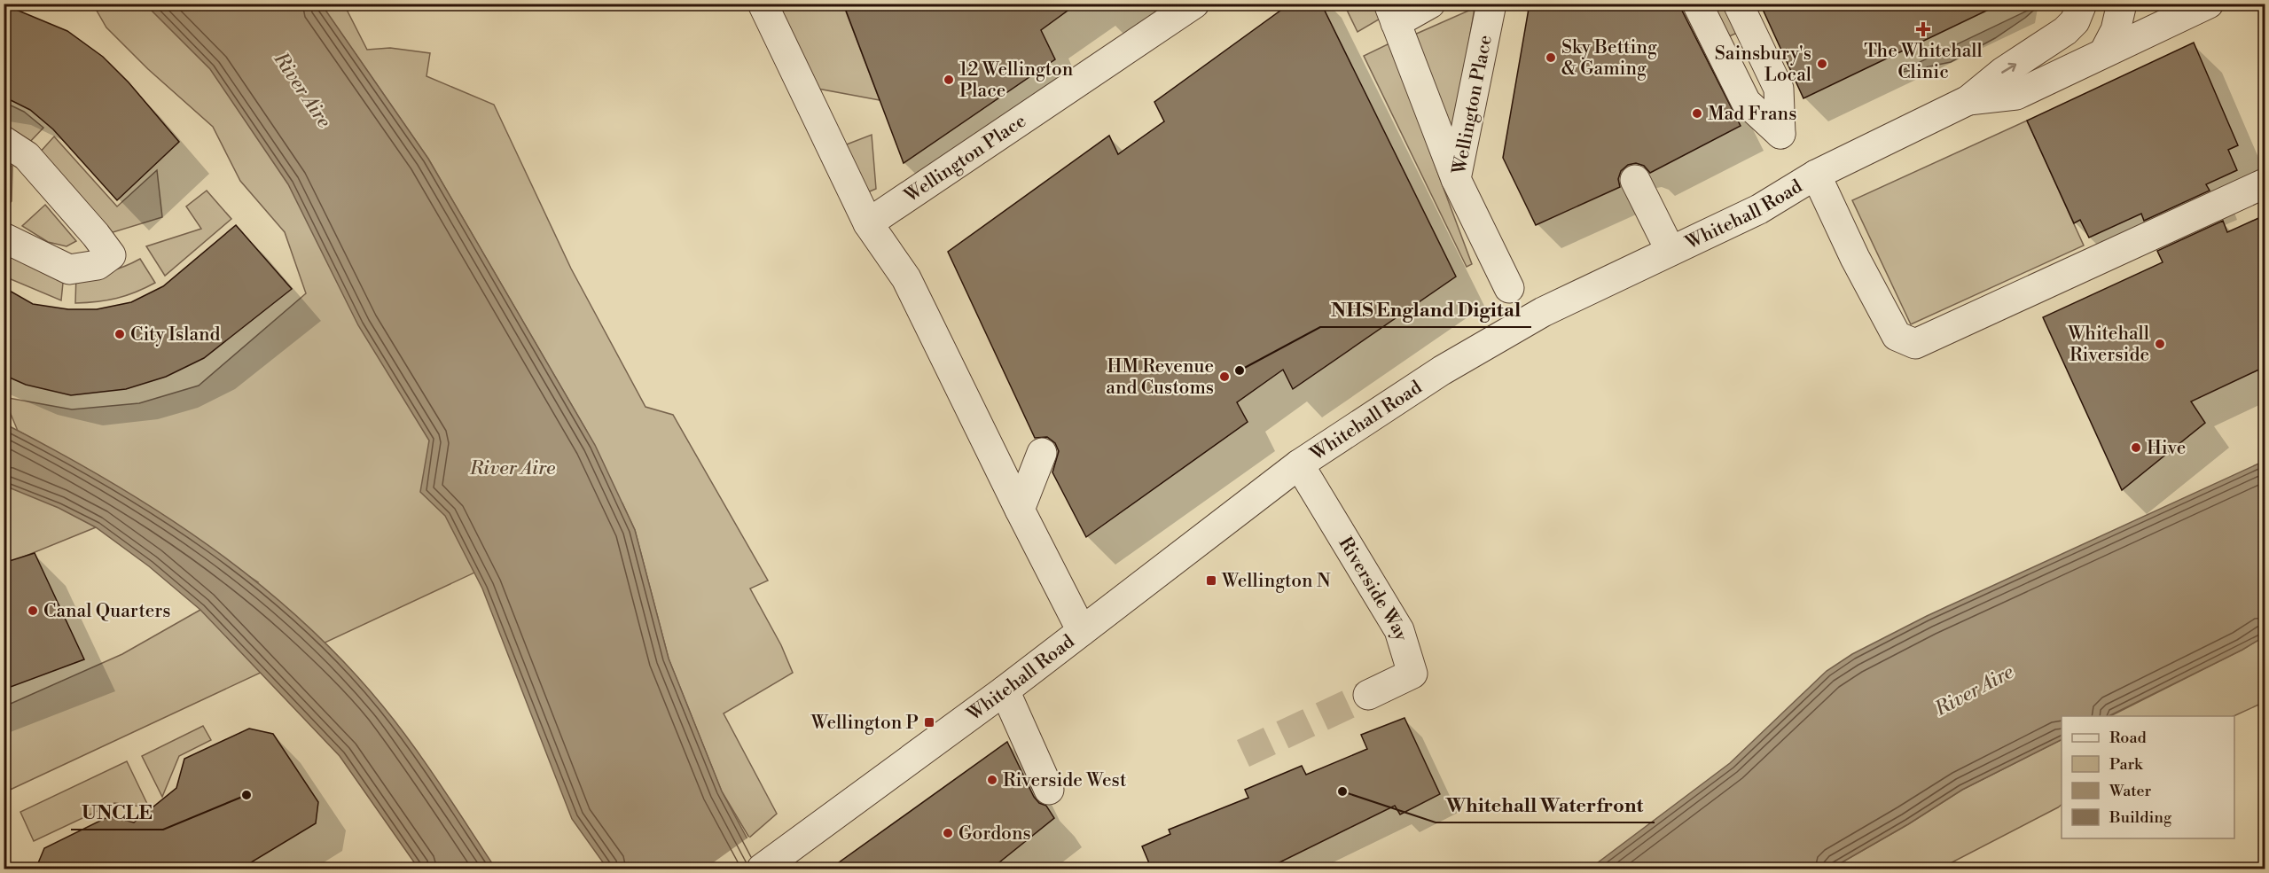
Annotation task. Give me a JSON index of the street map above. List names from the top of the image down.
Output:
{
  "streets": {
    "street": ["Wellington Place", "Whitehall Road", "Riverside Way"]
  },
  "crossings": [
    ["Whitehall Road", "Riverside Way"]
  ],
  "water": ["River Aire"],
  "places": {
    "health": ["The Whitehall Clinic"],
    "other": [
      "Sky Betting & Gaming",
      "Sainsbury's Local",
      "12 Wellington Place",
      "Mad Frans",
      "City Island",
      "Whitehall Riverside",
      "NHS England Digital",
      "HM Revenue and Customs",
      "Hive",
      "Canal Quarters",
      "Riverside West",
      "Whitehall Waterfront",
      "UNCLE",
      "Gordons"
    ],
    "transit": ["Wellington N", "Wellington P"]
  },
  "legend": [
    "Road",
    "Park",
    "Water",
    "Building"
  ]
}
